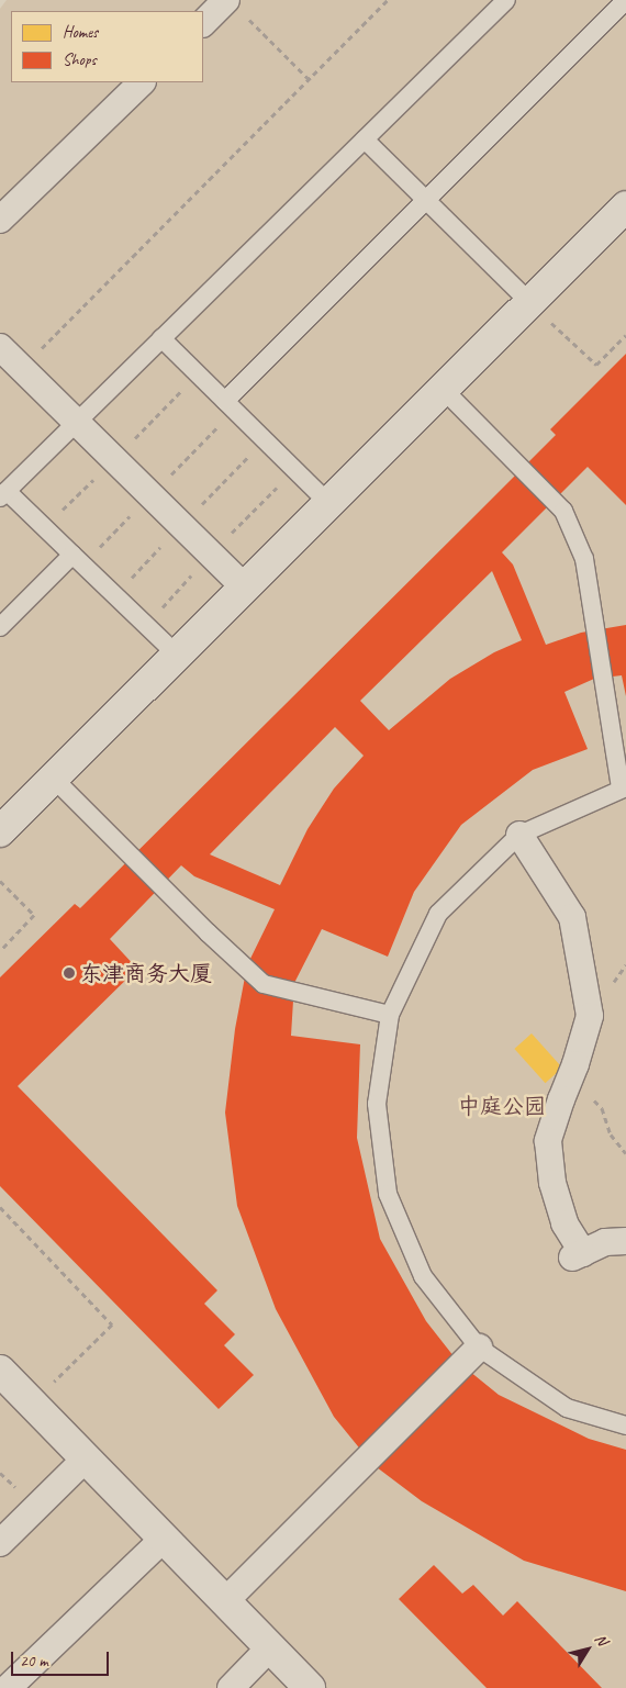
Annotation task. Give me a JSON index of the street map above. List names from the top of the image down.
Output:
{
  "parks": ["中庭公园"],
  "places": ["东津商务大厦"],
  "legend": ["Homes", "Shops"],
  "scale_bar": "20 m",
  "north": "top right"
}
